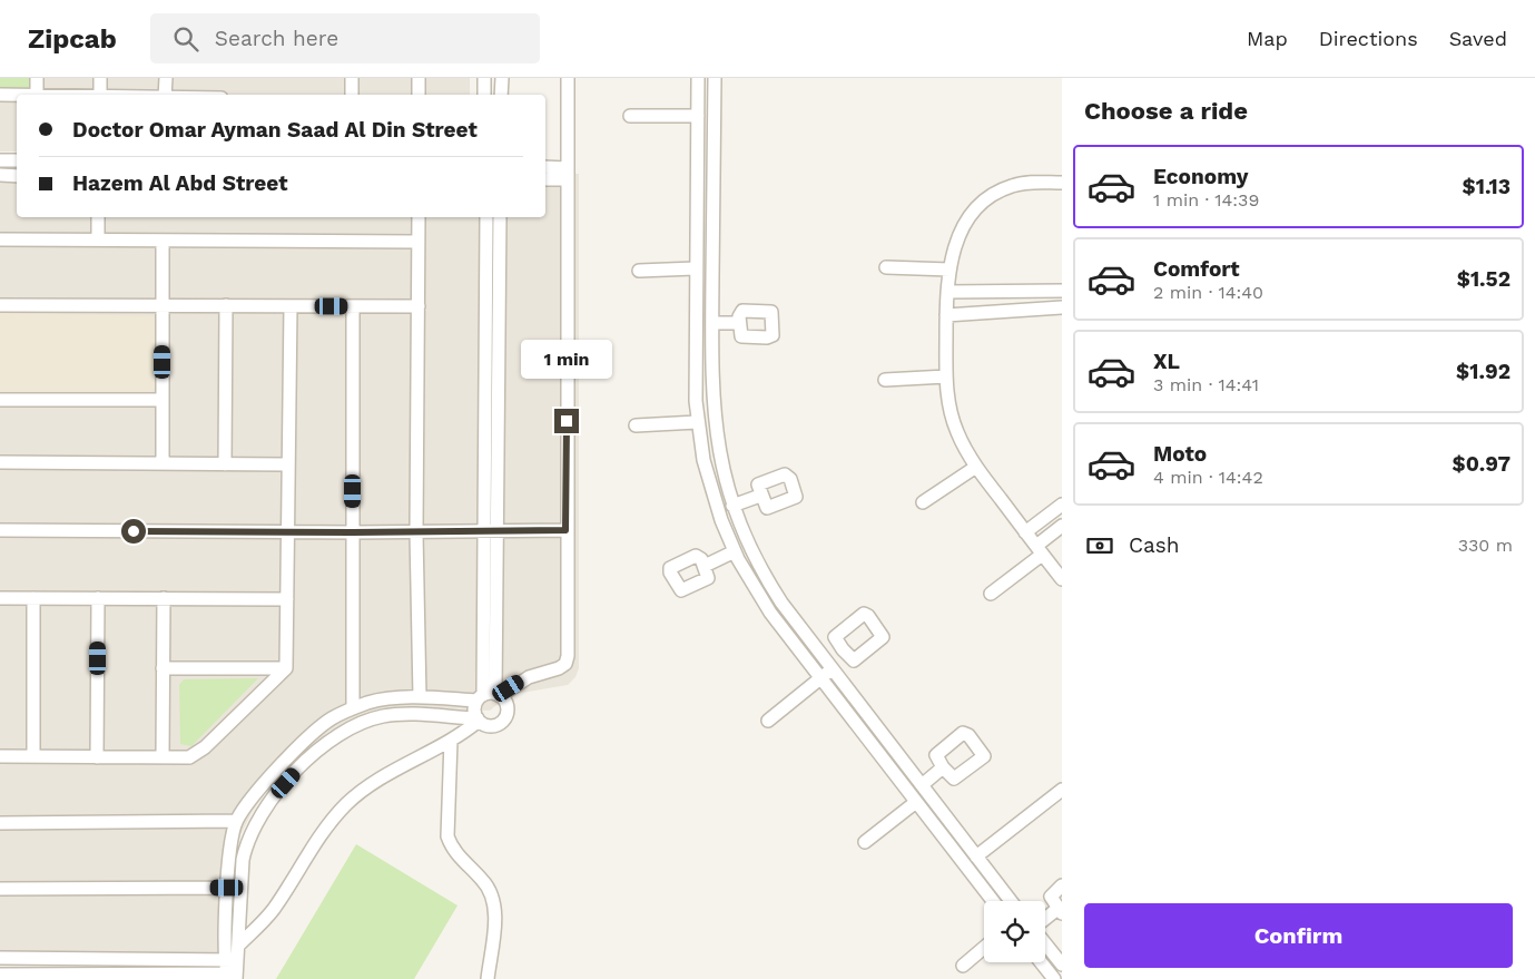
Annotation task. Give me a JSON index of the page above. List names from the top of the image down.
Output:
{
  "page": {
    "header": "Zipcab",
    "search": "Search here",
    "nav": ["Map", "Directions", "Saved"],
    "heading": "Choose a ride",
    "banner": ["Doctor Omar Ayman Saad Al Din Street", "Hazem Al Abd Street"],
    "list": [
      {
        "name": "Economy",
        "note": "1 min · 14:39",
        "value": "$1.13"
      },
      {
        "name": "Comfort",
        "note": "2 min · 14:40",
        "value": "$1.52"
      },
      {
        "name": "XL",
        "note": "3 min · 14:41",
        "value": "$1.92"
      },
      {
        "name": "Moto",
        "note": "4 min · 14:42",
        "value": "$0.97"
      }
    ],
    "bubble": "1 min",
    "pay": ["Cash", "330 m"],
    "buttons": "Confirm"
  }
}
